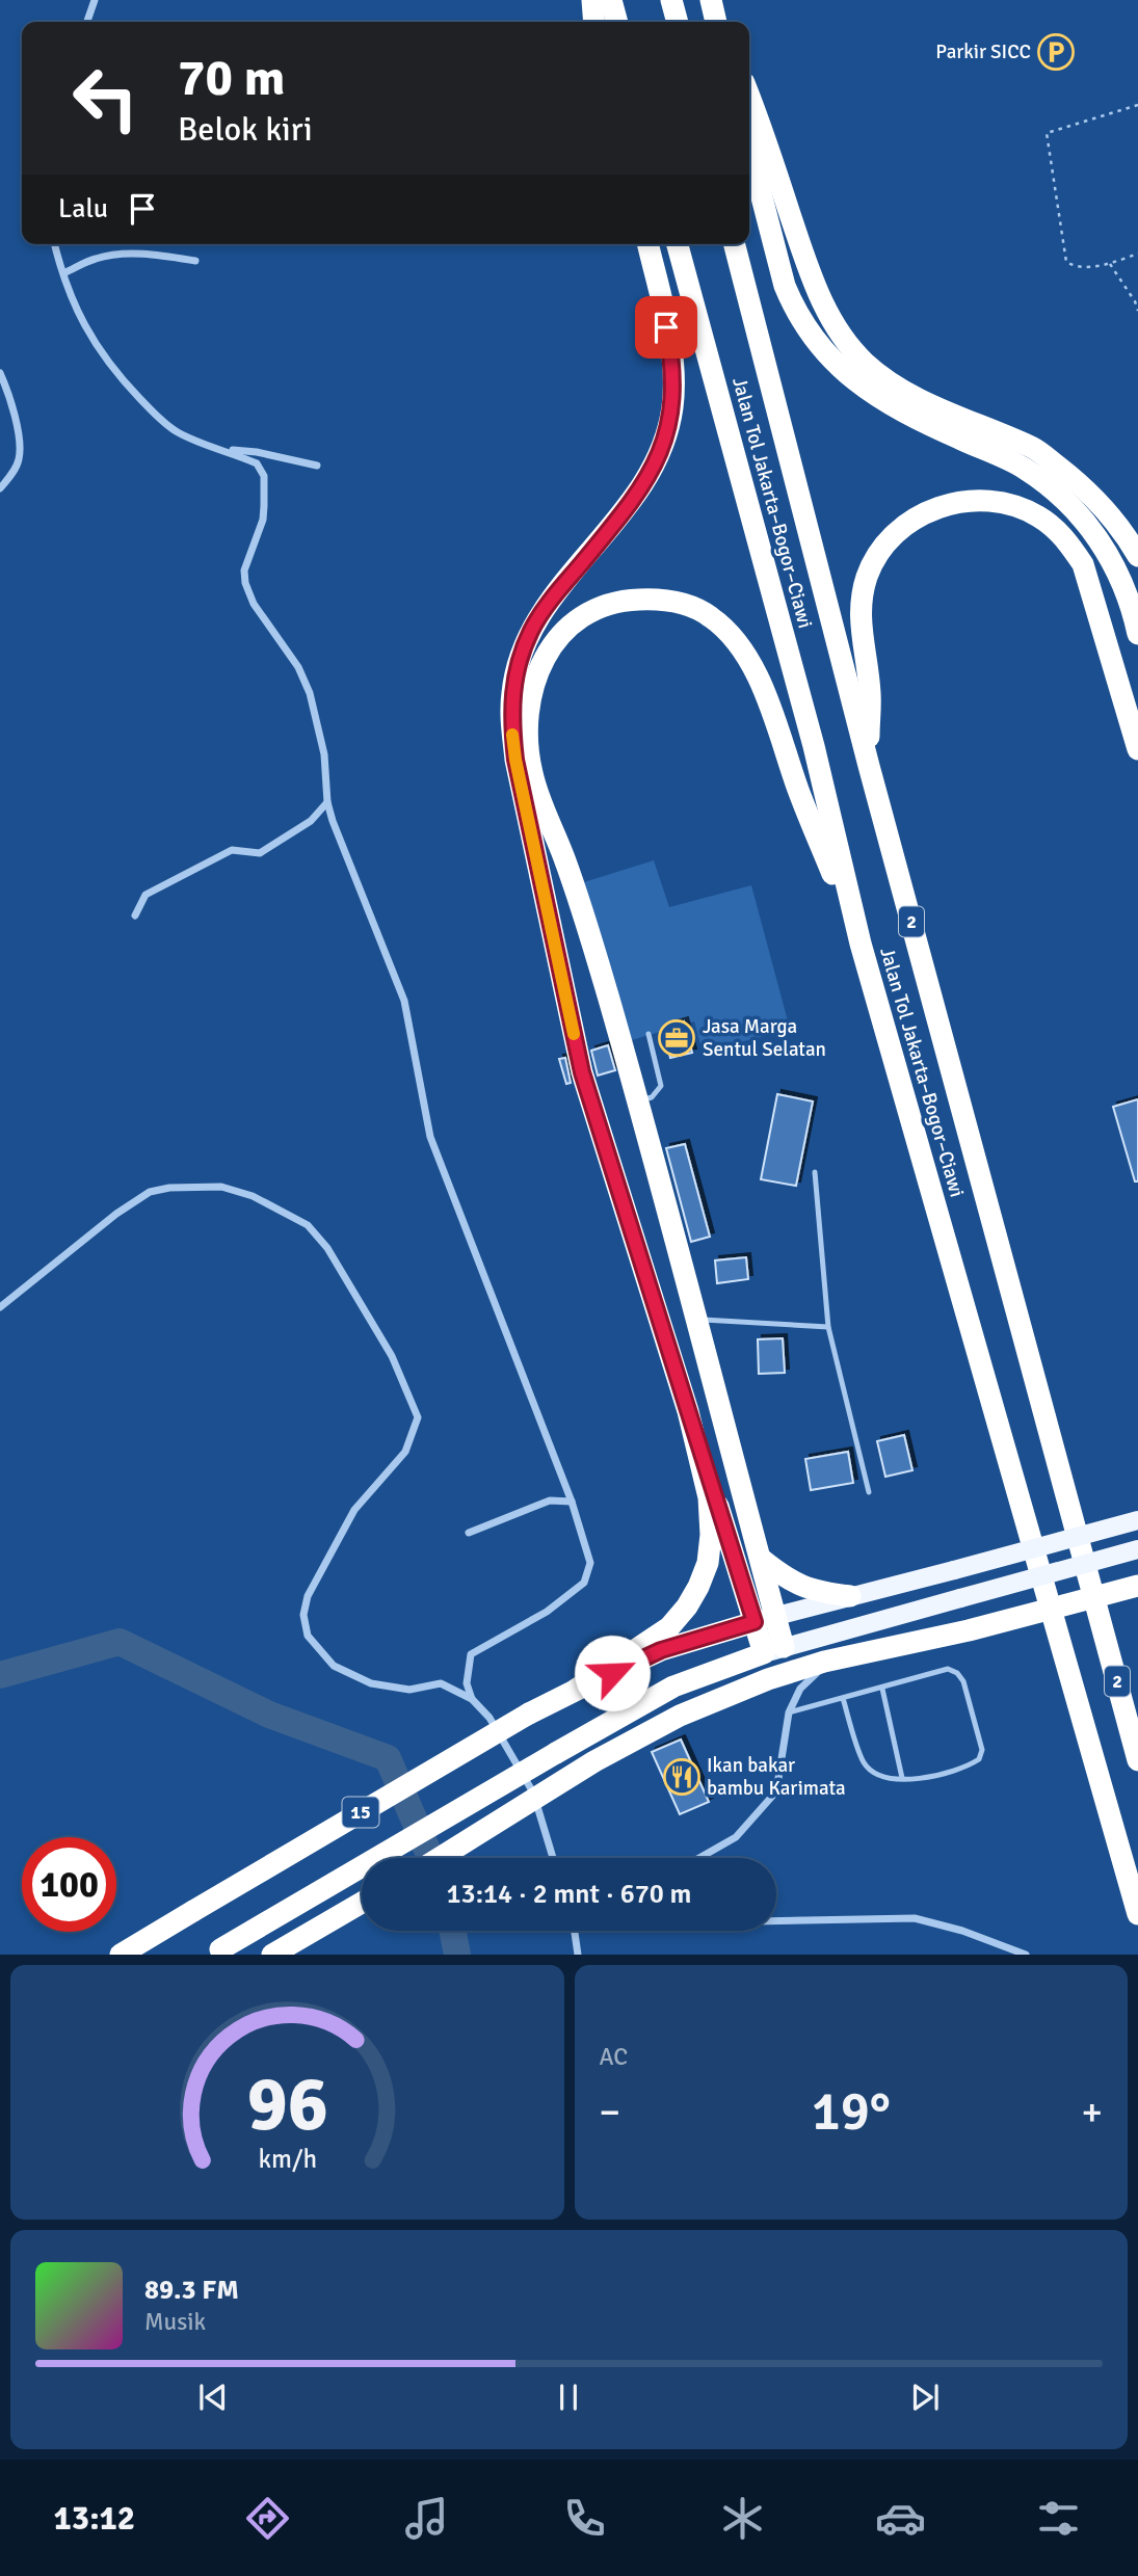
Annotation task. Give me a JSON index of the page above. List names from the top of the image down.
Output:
{
  "streets": {
    "highway": ["Jalan Tol Jakarta–Bogor–Ciawi", "2", "15"]
  },
  "places": {
    "parking": ["Parkir SICC"],
    "office": ["Jasa Marga Sentul Selatan"],
    "restaurant": ["Ikan bakar bambu Karimata"]
  },
  "page": {
    "turn": ["70 m", "Belok kiri"],
    "then": "Lalu",
    "limit": "100",
    "trip": "13:14 · 2 mnt · 670 m",
    "tile": "AC",
    "heat": ["−", "19°", "+"],
    "song": ["89.3 FM", "Musik"],
    "tabs": "13:12",
    "gauge": ["96", "km/h"]
  }
}
